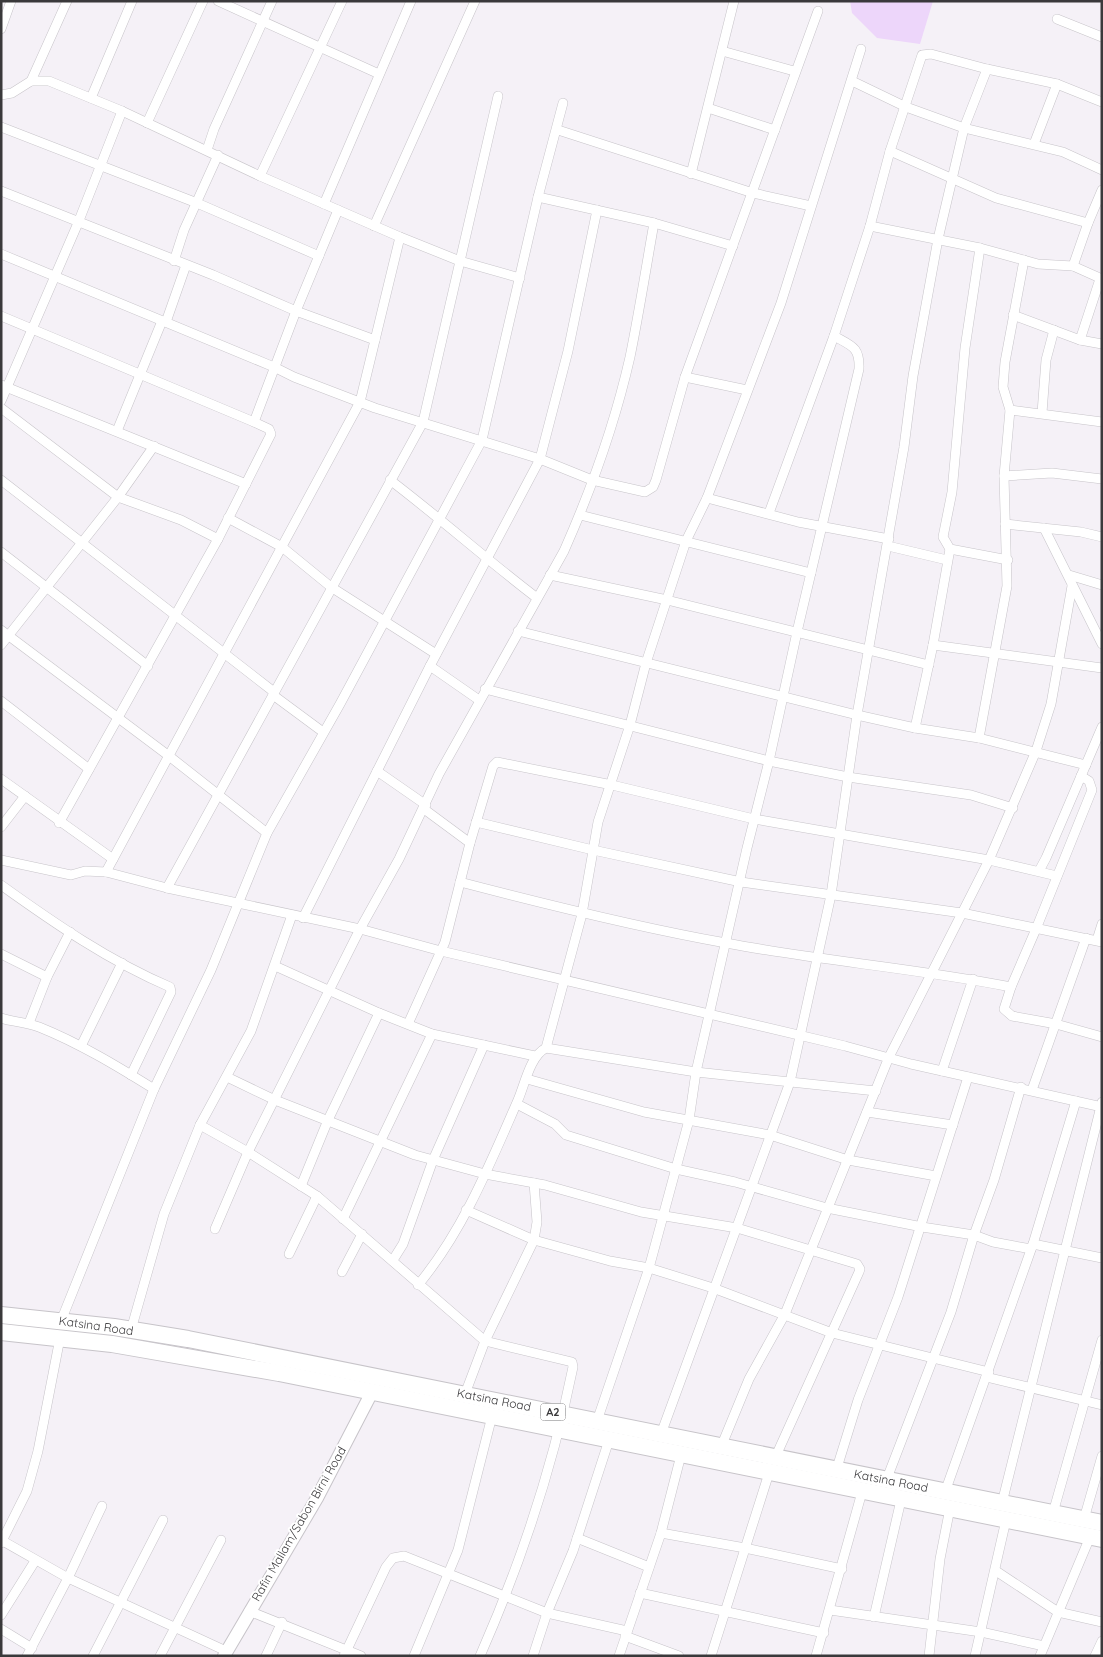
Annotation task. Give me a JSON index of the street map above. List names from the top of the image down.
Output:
{
  "streets": {
    "highway": ["Katsina Road", "A2"],
    "street": ["Rafin Mallam/Sabon Birni Road"]
  },
  "crossings": [
    ["Katsina Road", "Rafin Mallam/Sabon Birni Road"]
  ]
}
